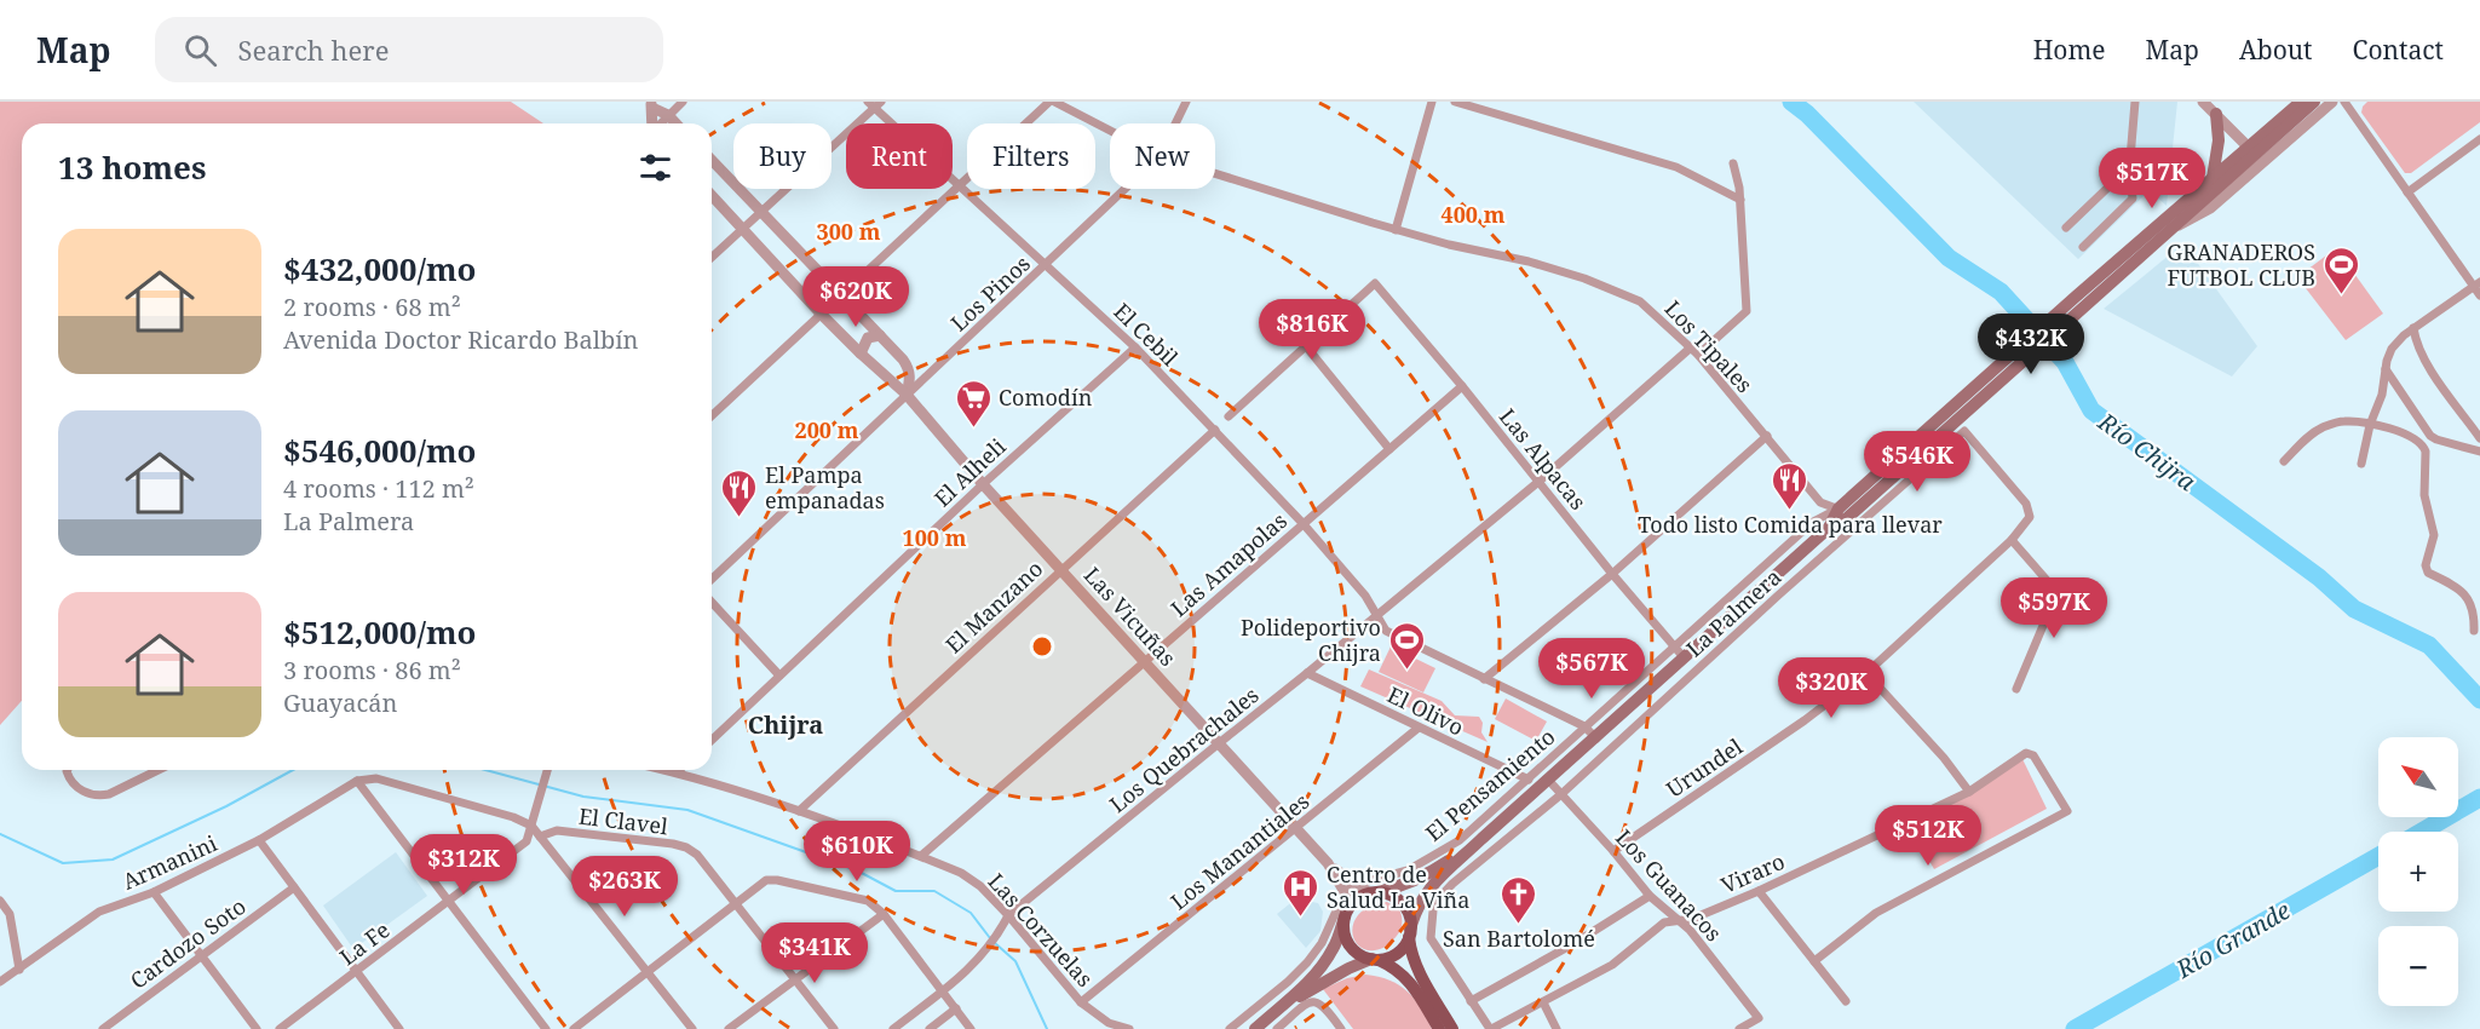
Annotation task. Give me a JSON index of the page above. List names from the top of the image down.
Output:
{
  "streets": {
    "street": [
      "Los Pinos",
      "El Cebil",
      "Los Tipales",
      "Las Alpacas",
      "El Alheli",
      "Las Amapolas",
      "El Manzano",
      "La Palmera",
      "Las Vicuñas",
      "El Olivo",
      "Los Quebrachales",
      "Urundel",
      "El Pensamiento",
      "El Clavel",
      "Los Manantiales",
      "Armanini",
      "Viraro",
      "Los Guanacos",
      "Las Corzuelas",
      "Cardozo Soto",
      "La Fe"
    ]
  },
  "crossings": [
    ["Los Pinos", "El Cebil"],
    ["Los Pinos", "Las Vicuñas"],
    ["El Cebil", "El Alheli"],
    ["El Cebil", "Las Amapolas"],
    ["El Cebil", "El Manzano"],
    ["El Cebil", "Los Quebrachales"],
    ["El Cebil", "El Pensamiento"],
    ["Los Tipales", "Los Quebrachales"],
    ["Los Tipales", "El Pensamiento"],
    ["Las Alpacas", "Las Amapolas"],
    ["Las Alpacas", "Los Quebrachales"],
    ["Las Alpacas", "El Pensamiento"],
    ["El Alheli", "Las Vicuñas"],
    ["Las Amapolas", "Las Vicuñas"],
    ["Las Amapolas", "Las Corzuelas"],
    ["El Manzano", "Las Vicuñas"],
    ["El Manzano", "Las Corzuelas"],
    ["La Palmera", "Urundel"],
    ["La Palmera", "Los Guanacos"],
    ["Las Vicuñas", "Los Quebrachales"],
    ["Las Vicuñas", "El Pensamiento"],
    ["Las Vicuñas", "Los Manantiales"],
    ["El Olivo", "Los Quebrachales"],
    ["El Olivo", "El Pensamiento"],
    ["El Olivo", "Los Manantiales"],
    ["Los Quebrachales", "Las Corzuelas"],
    ["Urundel", "Los Guanacos"],
    ["Los Manantiales", "Las Corzuelas"],
    ["Viraro", "Los Guanacos"]
  ],
  "districts": ["Chijra"],
  "water": ["Río Chijra", "Río Grande"],
  "places": {
    "sports": ["GRANADEROS FUTBOL CLUB", "Polideportivo Chijra"],
    "supermarket": ["Comodín"],
    "restaurant": ["Todo listo Comida para llevar", "El Pampa empanadas"],
    "hospital": ["Centro de Salud La Viña"],
    "church": ["San Bartolomé"]
  },
  "north": "top left",
  "page": {
    "header": "Map",
    "search": "Search here",
    "nav": [
      "Home",
      "Map",
      "About",
      "Contact"
    ],
    "chip": [
      "Buy",
      "Rent",
      "Filters",
      "New"
    ],
    "heading": "13 homes",
    "price": [
      "$517K",
      "$620K",
      "$816K",
      "$432K",
      "$546K",
      "$597K",
      "$567K",
      "$320K",
      "$512K",
      "$610K",
      "$312K",
      "$263K",
      "$341K"
    ],
    "list": [
      {
        "name": "$432,000/mo",
        "note": "2 rooms · 68 m² · Avenida Doctor Ricardo Balbín"
      },
      {
        "name": "$546,000/mo",
        "note": "4 rooms · 112 m² · La Palmera"
      },
      {
        "name": "$512,000/mo",
        "note": "3 rooms · 86 m² · Guayacán"
      }
    ],
    "map_buttons": ["+", "−"]
  },
  "rings": [
    "400 m",
    "300 m",
    "200 m",
    "100 m"
  ]
}
